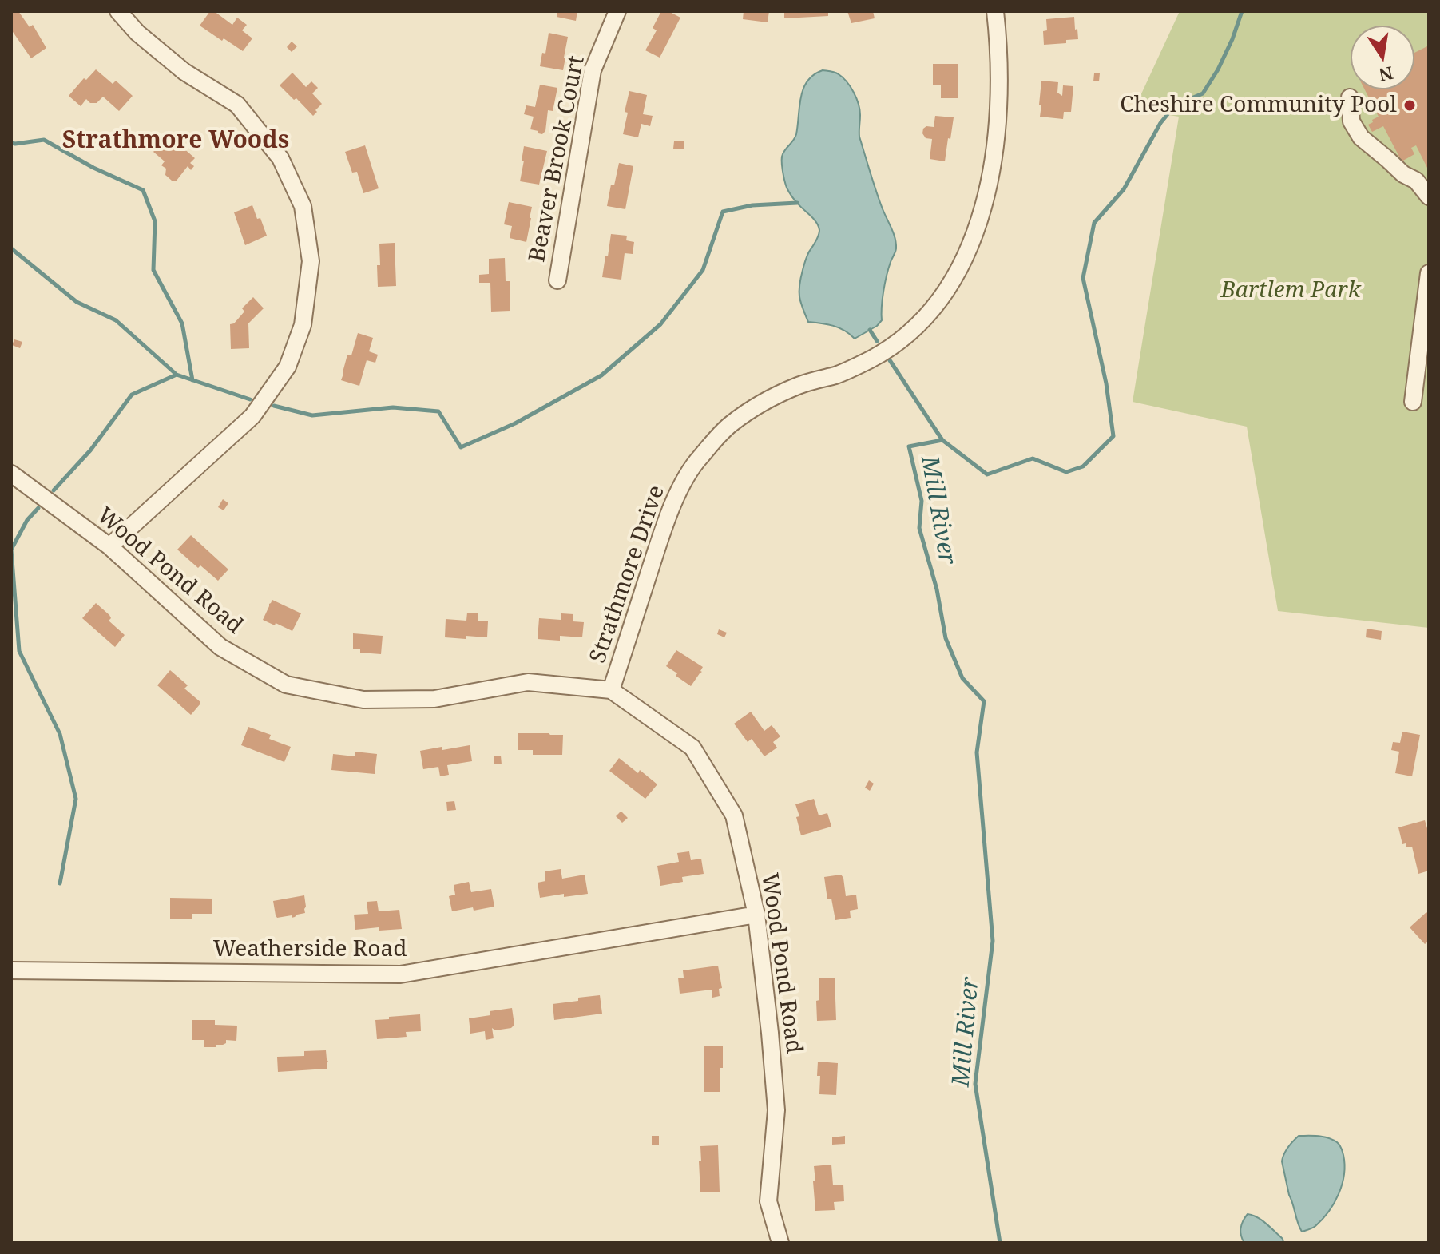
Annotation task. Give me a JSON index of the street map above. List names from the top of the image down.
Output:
{
  "streets": {
    "street": [
      "Beaver Brook Court",
      "Wood Pond Road",
      "Strathmore Drive",
      "Weatherside Road"
    ]
  },
  "crossings": [
    ["Wood Pond Road", "Strathmore Drive"],
    ["Wood Pond Road", "Weatherside Road"]
  ],
  "districts": ["Strathmore Woods"],
  "water": ["Mill River"],
  "parks": ["Bartlem Park"],
  "places": ["Cheshire Community Pool"],
  "north": "bottom"
}
